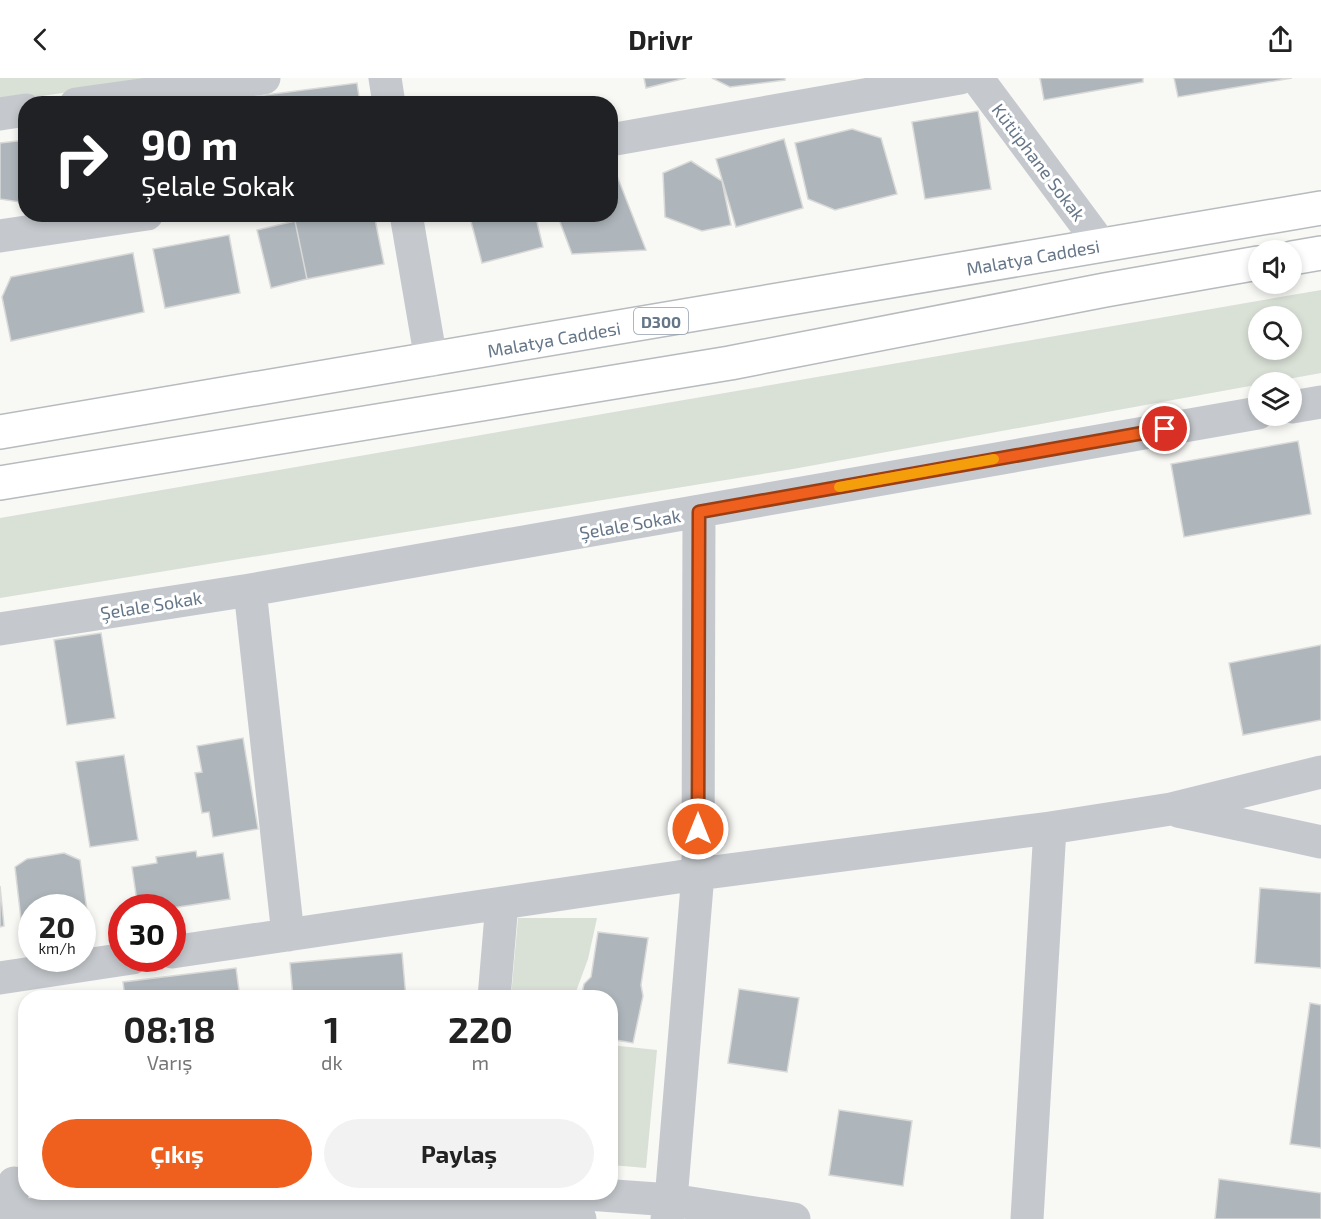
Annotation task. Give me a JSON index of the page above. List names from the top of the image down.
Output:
{
  "streets": {
    "highway": ["Malatya Caddesi", "D300"],
    "street": ["Kütüphane Sokak", "Şelale Sokak"]
  },
  "crossings": [
    ["Kütüphane Sokak", "Malatya Caddesi"]
  ],
  "page": {
    "header": "Drivr",
    "turn": ["90 m", "Şelale Sokak"],
    "speed": "20 km/h",
    "limit": "30",
    "eta": [
      "08:18",
      "Varış",
      "1",
      "dk",
      "220",
      "m"
    ],
    "buttons": ["Çıkış", "Paylaş"]
  }
}
